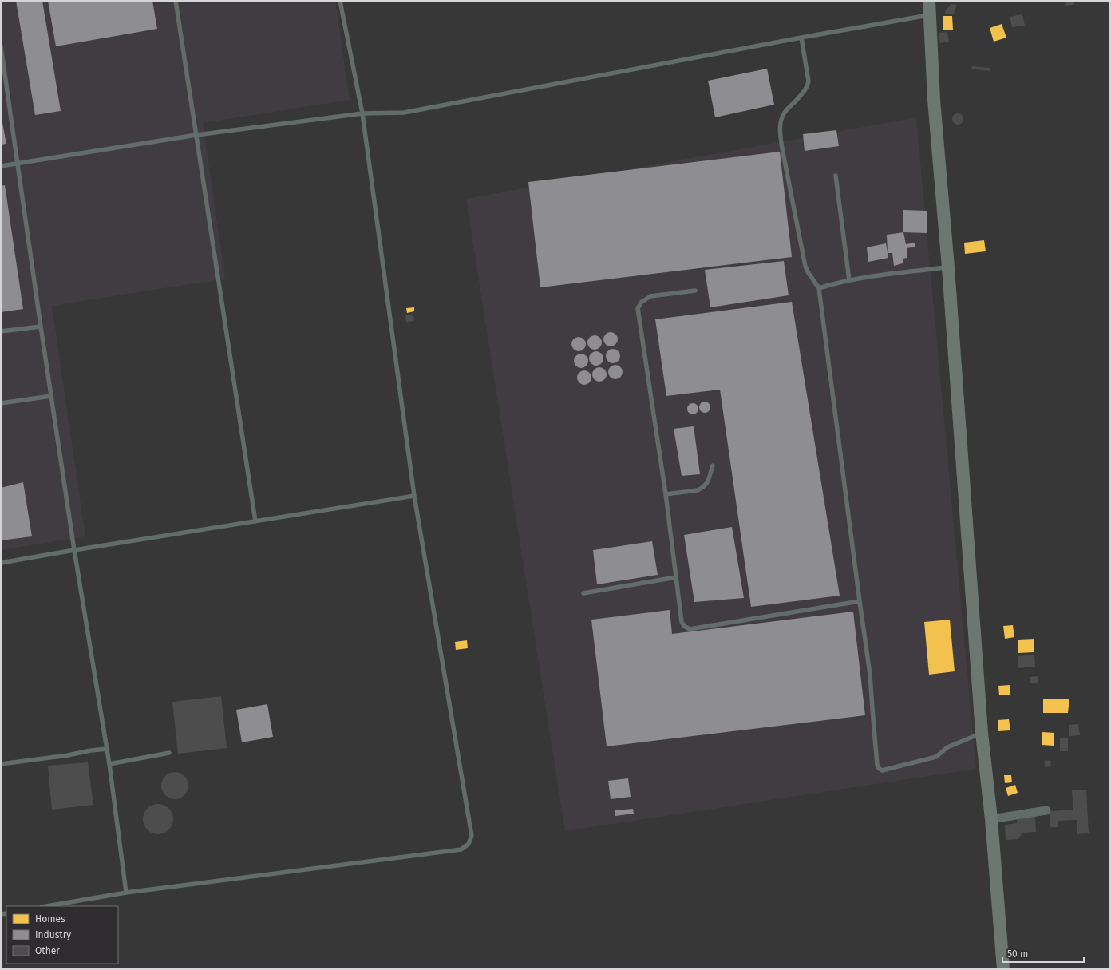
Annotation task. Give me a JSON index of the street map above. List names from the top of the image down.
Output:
{
  "legend": ["Homes", "Industry", "Other"],
  "scale_bar": "50 m"
}
